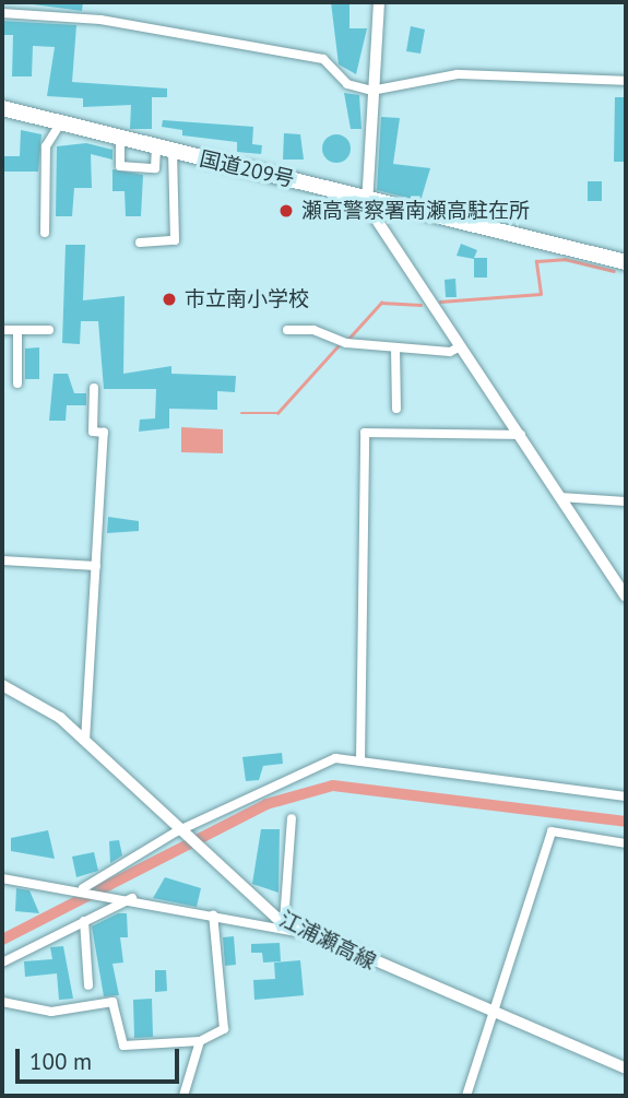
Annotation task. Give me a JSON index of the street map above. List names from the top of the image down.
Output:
{
  "streets": {
    "highway": ["国道209号"],
    "main road": ["江浦瀬高線"]
  },
  "places": ["瀬高警察署南瀬高駐在所", "市立南小学校"],
  "scale_bar": "100 m"
}
